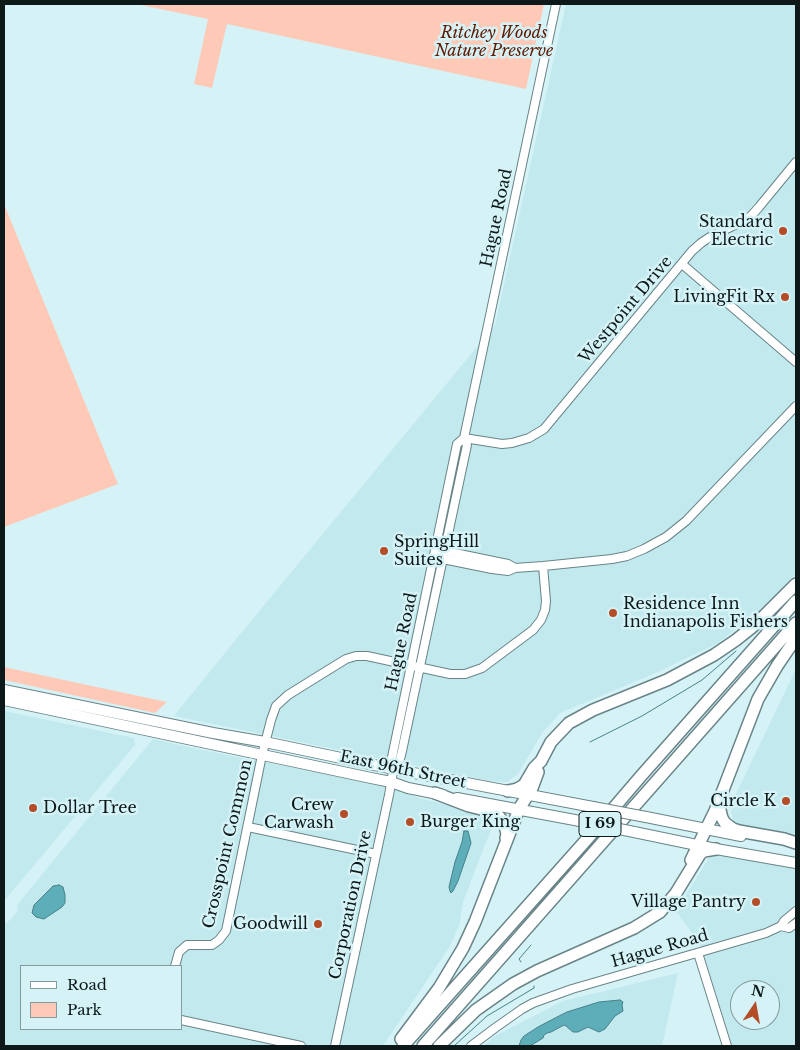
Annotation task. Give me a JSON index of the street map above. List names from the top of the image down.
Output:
{
  "streets": {
    "highway": ["I 69"],
    "main road": ["East 96th Street"],
    "street": [
      "Hague Road",
      "Westpoint Drive",
      "Crosspoint Common",
      "Corporation Drive"
    ]
  },
  "crossings": [
    ["Hague Road", "Westpoint Drive"],
    ["Hague Road", "East 96th Street"],
    ["Hague Road", "Crosspoint Common"],
    ["Hague Road", "Corporation Drive"],
    ["East 96th Street", "Crosspoint Common"],
    ["East 96th Street", "Corporation Drive"]
  ],
  "parks": ["Ritchey Woods Nature Preserve"],
  "places": [
    "Standard Electric",
    "LivingFit Rx",
    "SpringHill Suites",
    "Residence Inn Indianapolis Fishers",
    "Circle K",
    "Dollar Tree",
    "Crew Carwash",
    "Burger King",
    "Village Pantry",
    "Goodwill"
  ],
  "legend": ["Road", "Park"],
  "north": "top"
}
